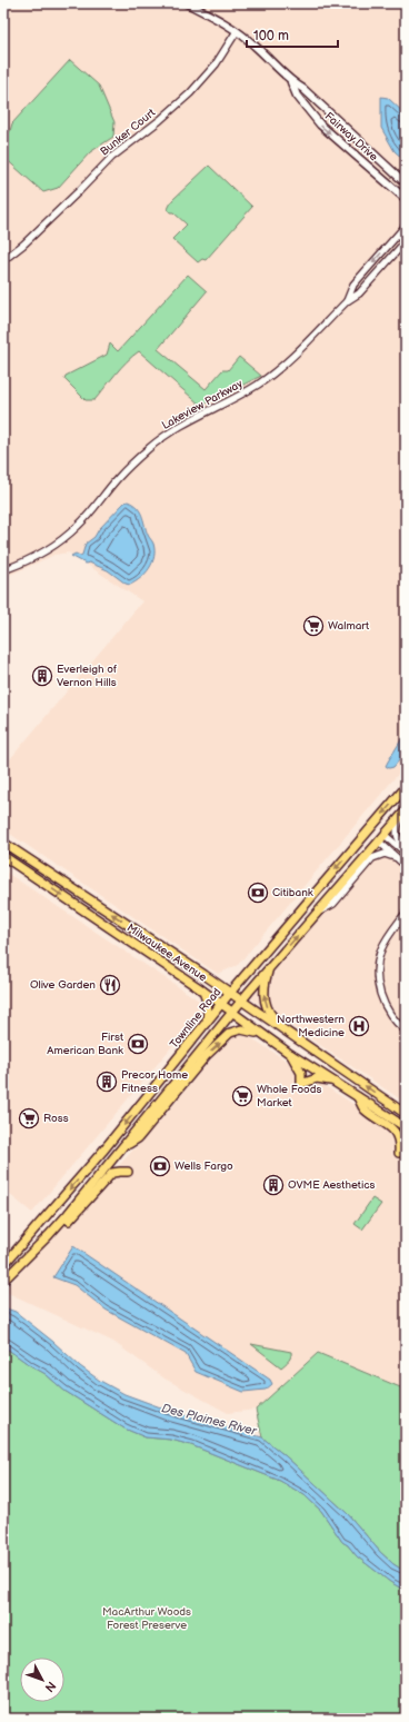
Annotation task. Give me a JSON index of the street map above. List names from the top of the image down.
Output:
{
  "streets": {
    "main road": ["Fairway Drive", "Milwaukee Avenue", "Townline Road"],
    "street": ["Bunker Court", "Lakeview Parkway"]
  },
  "crossings": [
    ["Bunker Court", "Fairway Drive"],
    ["Milwaukee Avenue", "Townline Road"]
  ],
  "water": ["Des Plaines River"],
  "parks": ["MacArthur Woods Forest Preserve"],
  "places": {
    "supermarket": ["Walmart", "Whole Foods Market", "Ross"],
    "building": ["Everleigh of Vernon Hills", "Precor Home Fitness", "OVME Aesthetics"],
    "bank": ["Citibank", "First American Bank", "Wells Fargo"],
    "restaurant": ["Olive Garden"],
    "hospital": ["Northwestern Medicine"]
  },
  "scale_bar": "100 m",
  "north": "bottom right"
}
